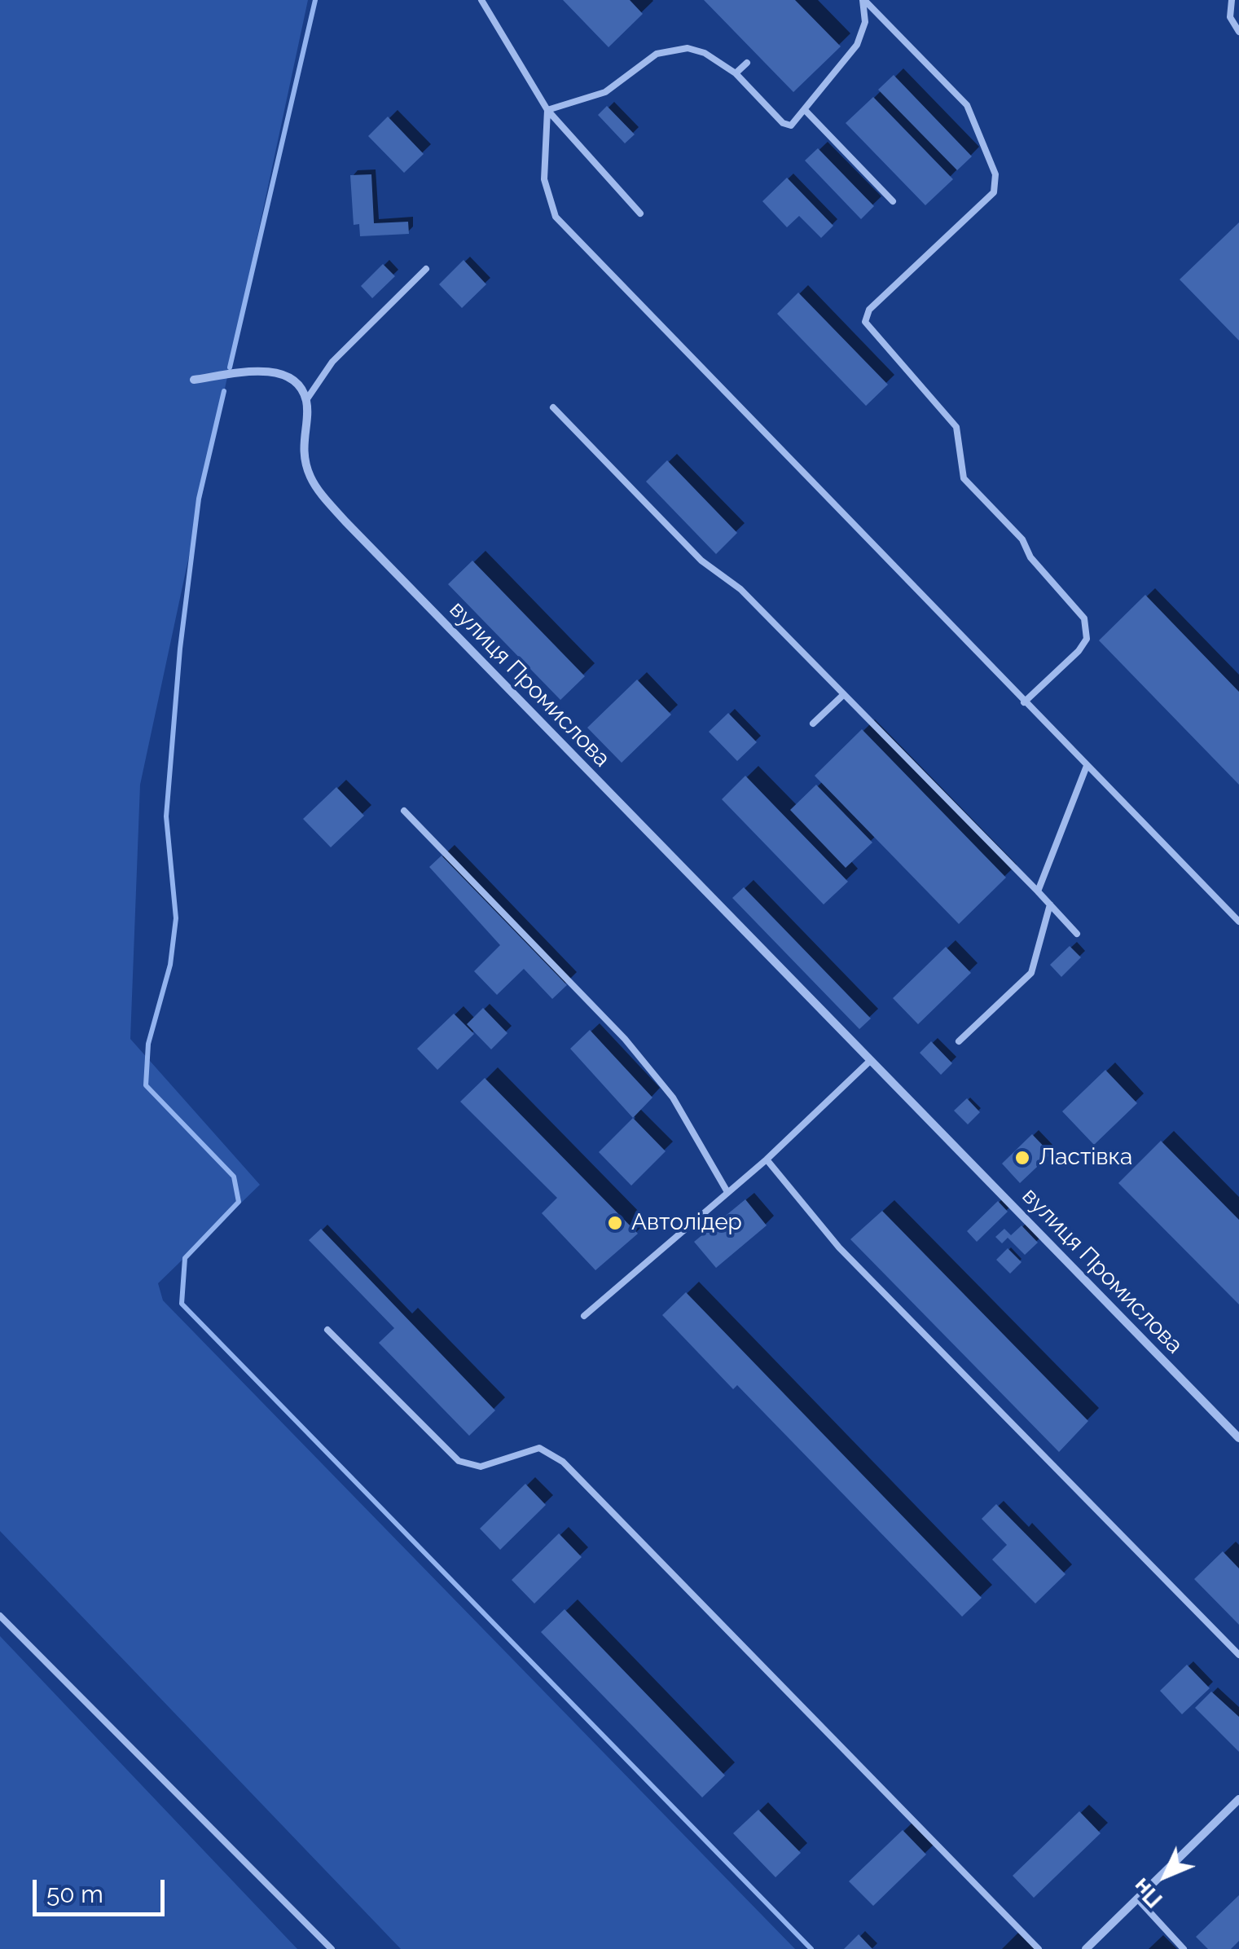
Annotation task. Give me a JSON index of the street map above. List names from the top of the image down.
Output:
{
  "streets": {
    "street": ["вулиця Промислова"]
  },
  "places": ["Ластівка", "Автолідер"],
  "scale_bar": "50 m",
  "north": "bottom left"
}
